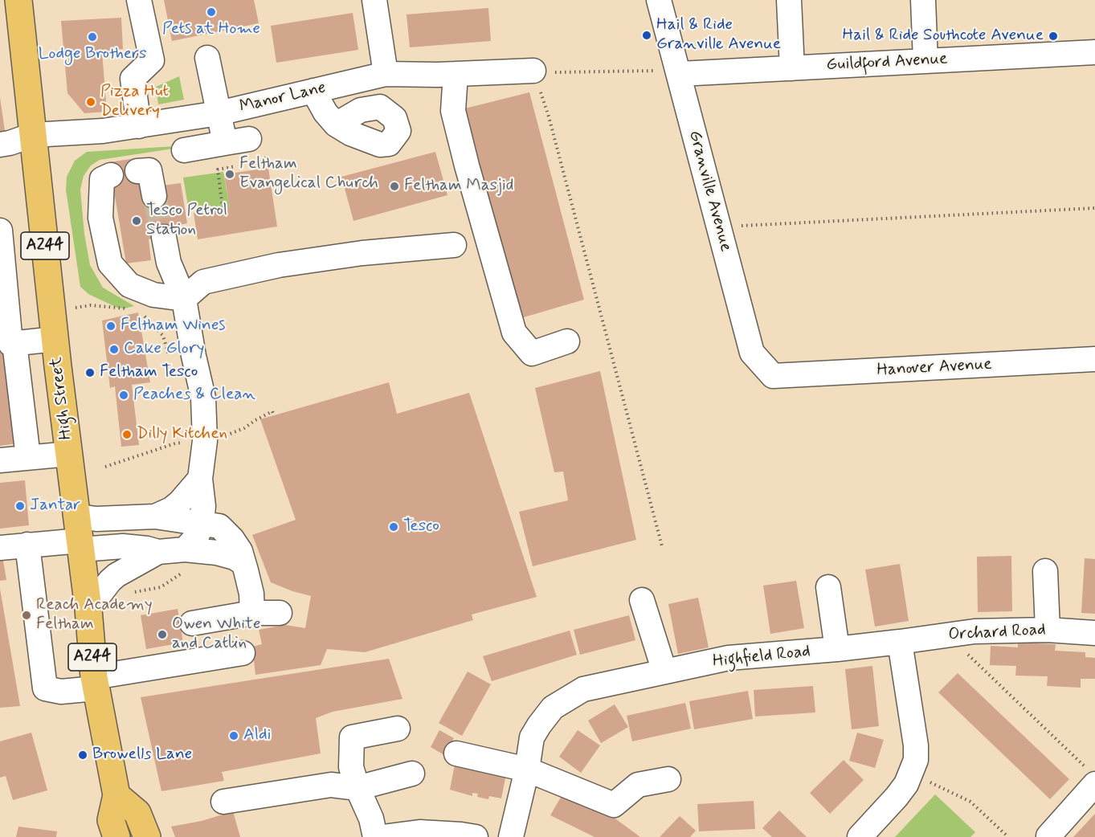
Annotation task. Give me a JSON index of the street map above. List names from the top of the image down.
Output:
{
  "streets": {
    "main road": ["A244", "High Street"],
    "street": [
      "Guildford Avenue",
      "Manor Lane",
      "Granville Avenue",
      "Hanover Avenue",
      "Orchard Road",
      "Highfield Road"
    ]
  },
  "crossings": [
    ["Guildford Avenue", "Granville Avenue"],
    ["Manor Lane", "High Street"],
    ["Granville Avenue", "Hanover Avenue"],
    ["Orchard Road", "Highfield Road"]
  ],
  "places": [
    "Pets at Home",
    "Hail & Ride Granville Avenue",
    "Hail & Ride Southcote Avenue",
    "Lodge Brothers",
    "Pizza Hut Delivery",
    "Feltham Evangelical Church",
    "Feltham Masjid",
    "Tesco Petrol Station",
    "Feltham Wines",
    "Cake Glory",
    "Feltham Tesco",
    "Peaches & Clean",
    "Dilly Kitchen",
    "Jantar",
    "Tesco",
    "Reach Academy Feltham",
    "Owen White and Catlin",
    "Aldi",
    "Browells Lane"
  ]
}
